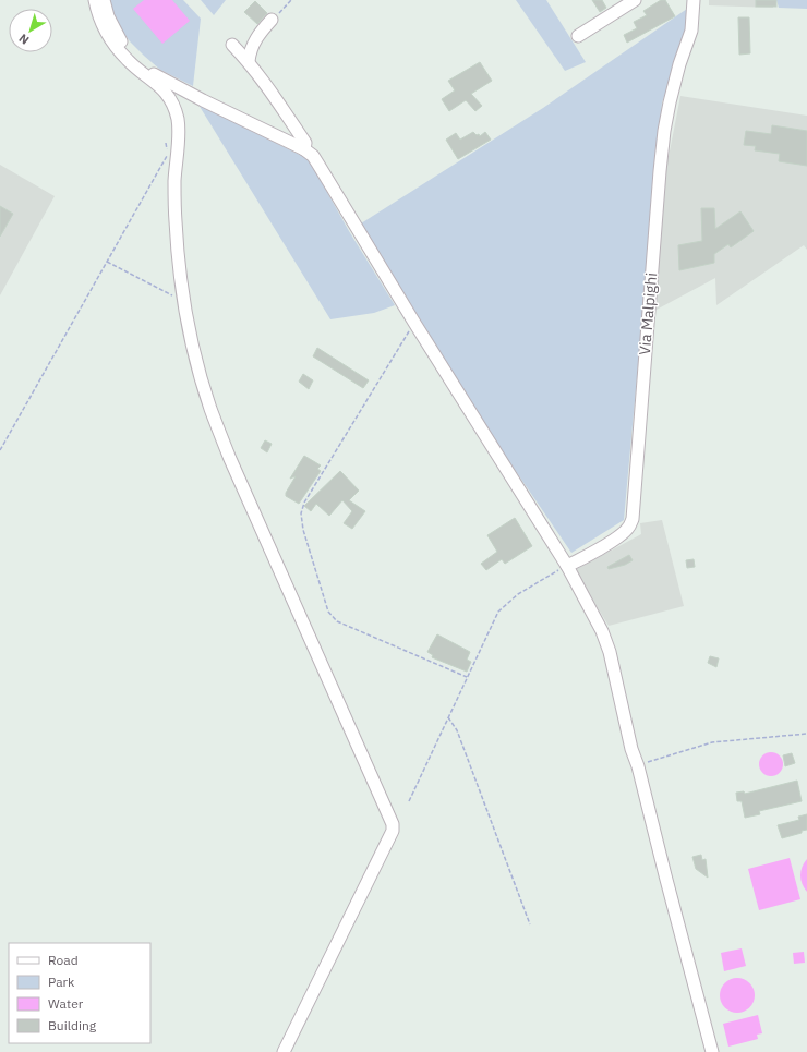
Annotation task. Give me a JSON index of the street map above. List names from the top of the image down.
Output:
{
  "streets": {
    "street": ["Via Malpighi"]
  },
  "legend": [
    "Road",
    "Park",
    "Water",
    "Building"
  ],
  "north": "bottom left"
}
